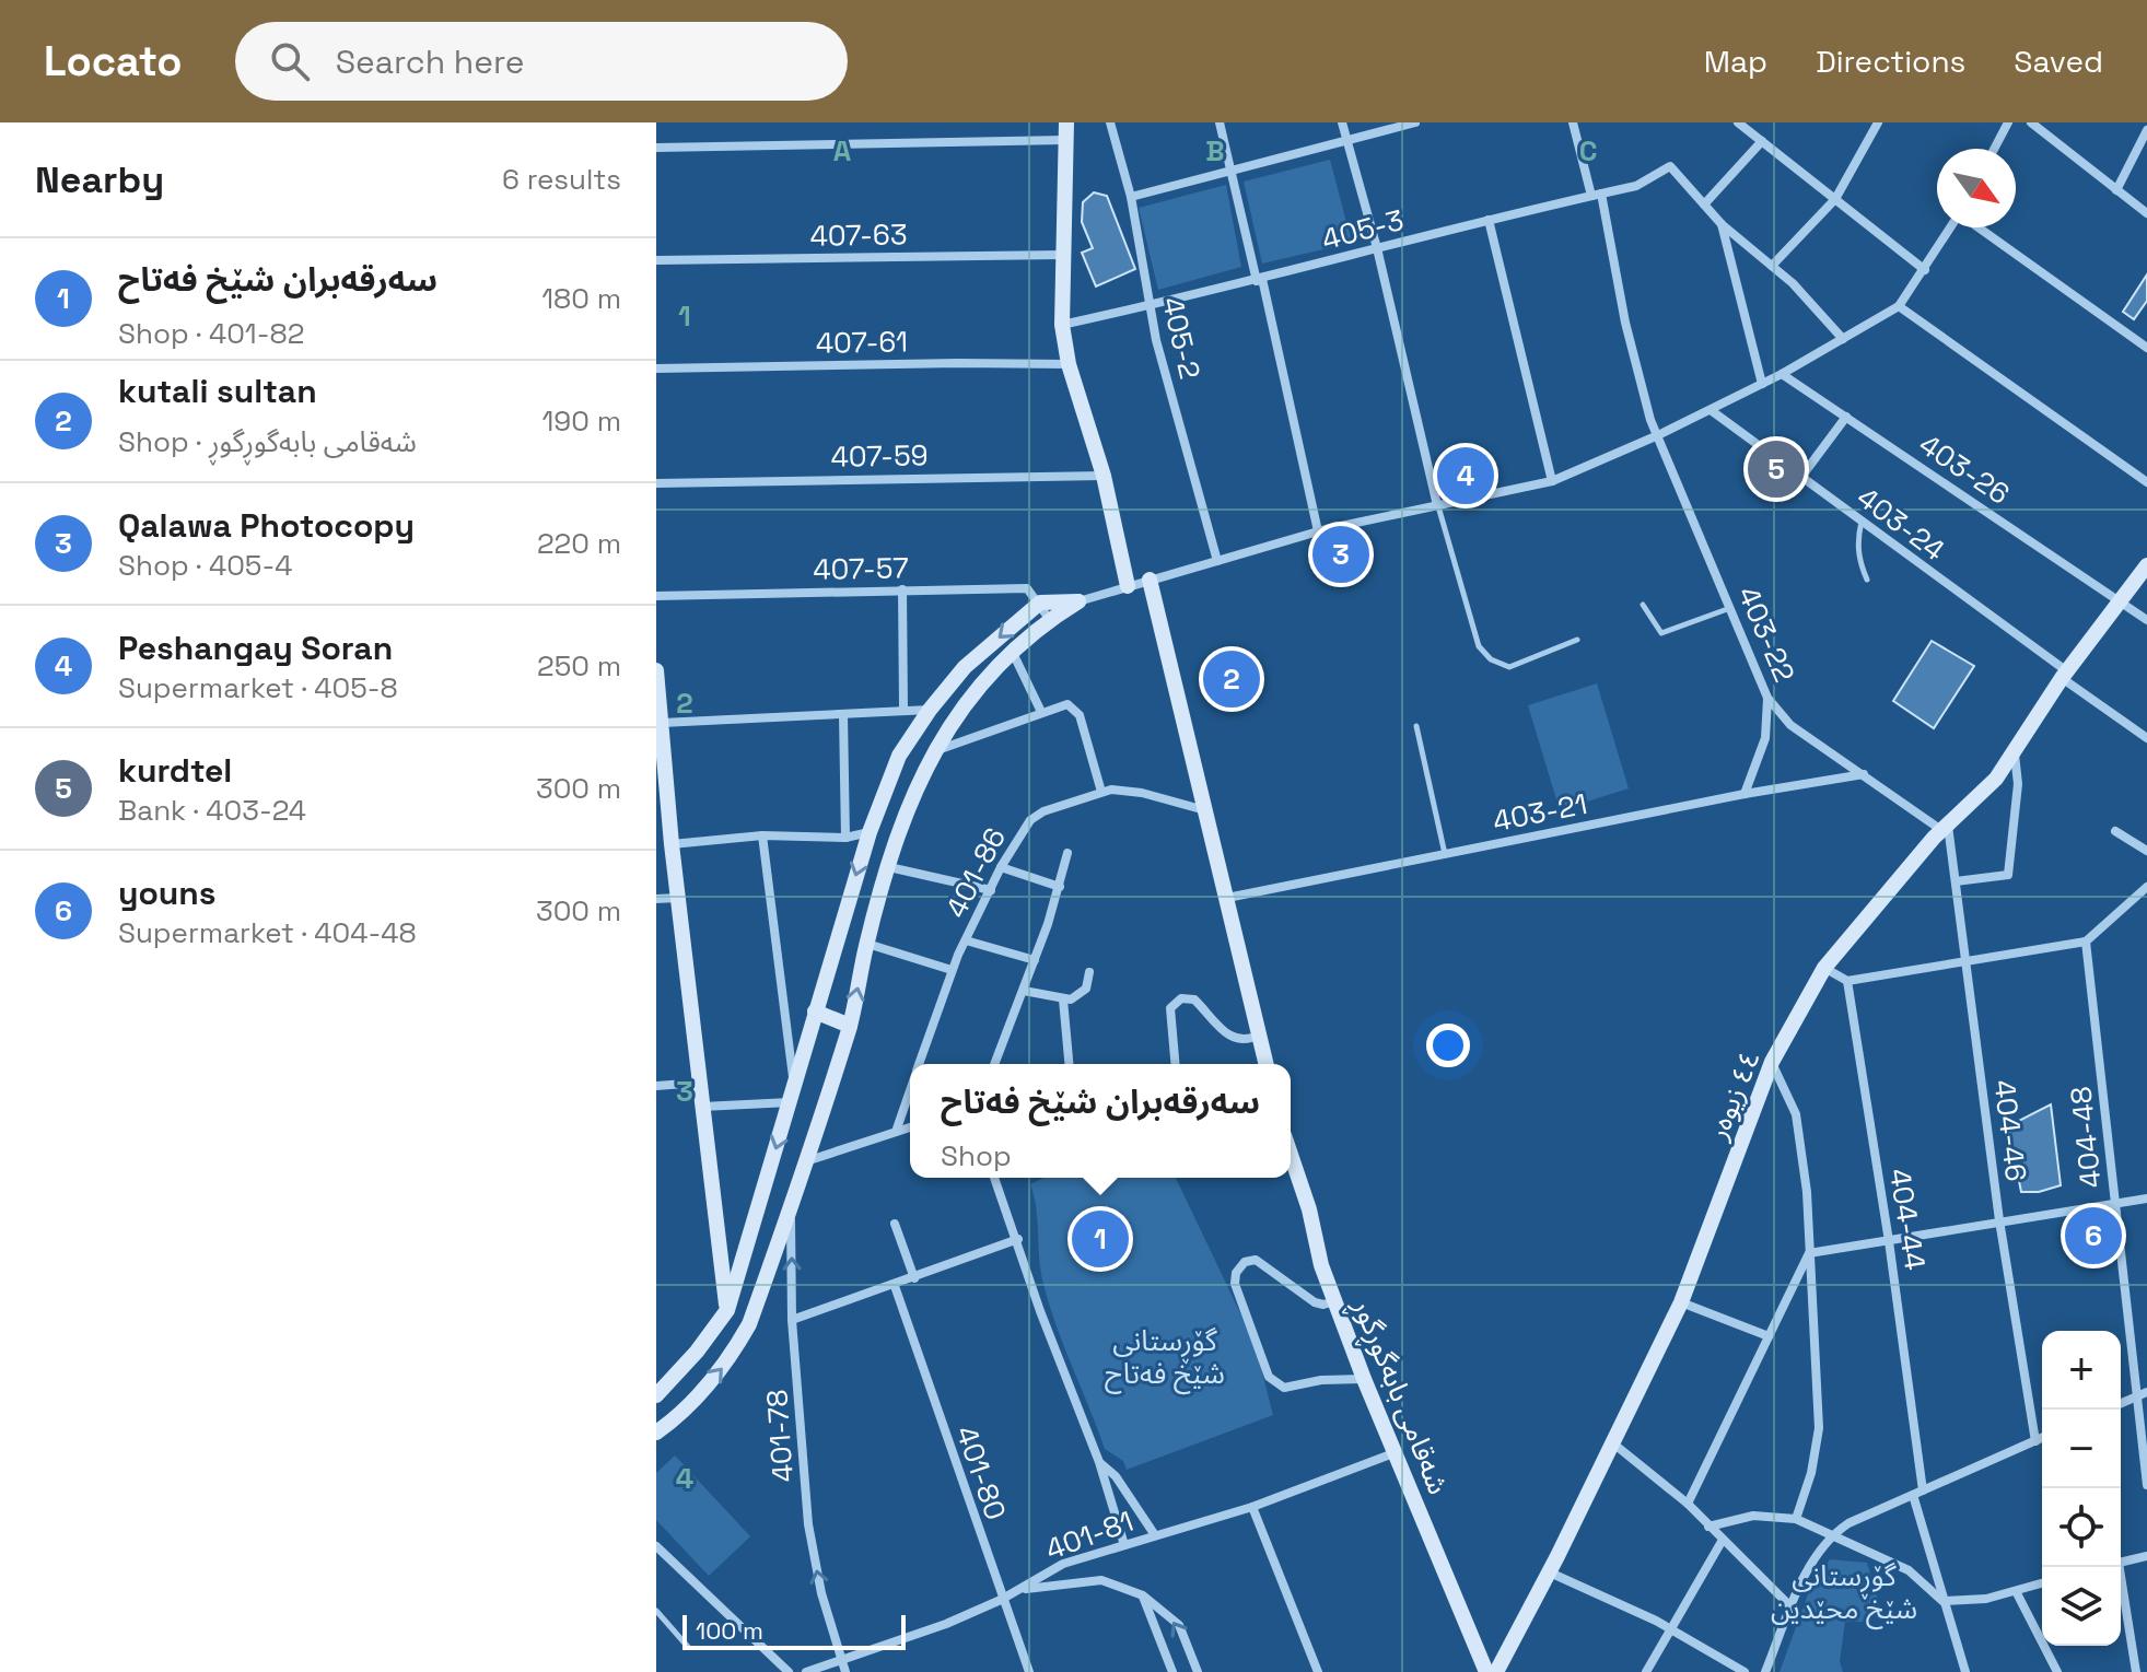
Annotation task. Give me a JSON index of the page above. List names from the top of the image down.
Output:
{
  "streets": {
    "street": [
      "405-3",
      "407-63",
      "405-2",
      "407-61",
      "407-59",
      "403-26",
      "403-24",
      "407-57",
      "403-22",
      "403-21",
      "401-86",
      "٤٤ زیوەر",
      "404-46",
      "404-48",
      "404-44",
      "شەقامی بابەگوڕگوڕ",
      "401-78",
      "401-80",
      "401-81"
    ]
  },
  "crossings": [
    ["405-3", "405-2"],
    ["405-3", "403-22"],
    ["403-26", "٤٤ زیوەر"],
    ["403-24", "٤٤ زیوەر"],
    ["403-22", "403-21"],
    ["403-22", "٤٤ زیوەر"],
    ["403-22", "404-46"],
    ["٤٤ زیوەر", "404-46"],
    ["شەقامی بابەگوڕگوڕ", "401-81"],
    ["401-78", "401-81"],
    ["401-80", "401-81"]
  ],
  "parks": ["گۆڕستانی شێخ فەتاح", "گۆڕستانی شێخ محێدین"],
  "scale_bar": "100 m",
  "north": "bottom right",
  "page": {
    "header": "Locato",
    "search": "Search here",
    "nav": ["Map", "Directions", "Saved"],
    "heading": ["Nearby", "6 results"],
    "list": [
      {
        "mark": "1",
        "name": "سەرقەبران شێخ فەتاح",
        "note": "Shop · 401-82",
        "value": "180 m"
      },
      {
        "mark": "2",
        "name": "kutali sultan",
        "note": "Shop · شەقامی بابەگوڕگوڕ",
        "value": "190 m"
      },
      {
        "mark": "3",
        "name": "Qalawa Photocopy",
        "note": "Shop · 405-4",
        "value": "220 m"
      },
      {
        "mark": "4",
        "name": "Peshangay Soran",
        "note": "Supermarket · 405-8",
        "value": "250 m"
      },
      {
        "mark": "5",
        "name": "kurdtel",
        "note": "Bank · 403-24",
        "value": "300 m"
      },
      {
        "mark": "6",
        "name": "youns",
        "note": "Supermarket · 404-48",
        "value": "300 m"
      }
    ],
    "pins": [
      "5",
      "4",
      "3",
      "2",
      "6",
      "1"
    ],
    "popup": ["سەرقەبران شێخ فەتاح", "Shop"],
    "map_buttons": ["+", "−"],
    "scale": "100 m"
  },
  "grid": {
    "columns": ["A", "B", "C"],
    "rows": [
      "1",
      "2",
      "3",
      "4"
    ]
  }
}
